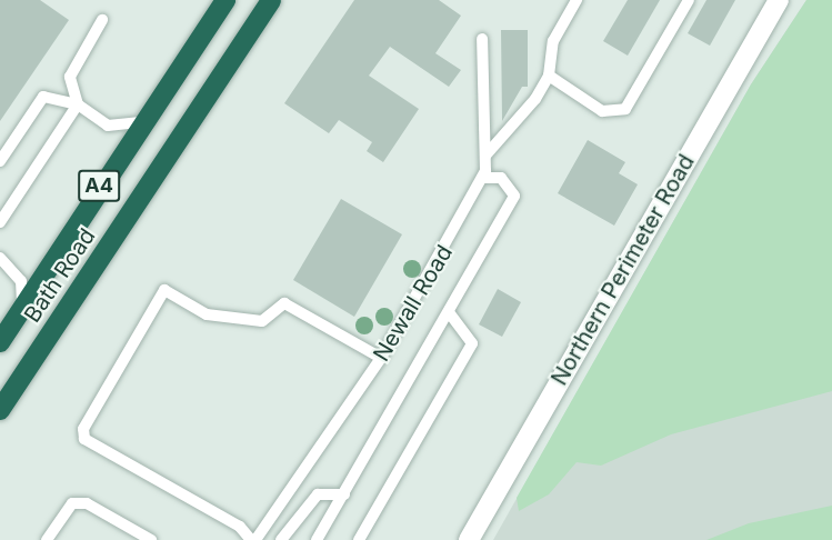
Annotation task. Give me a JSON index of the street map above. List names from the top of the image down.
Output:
{
  "streets": {
    "highway": ["A4", "Bath Road"],
    "street": ["Northern Perimeter Road"],
    "lane": ["Newall Road"]
  }
}
